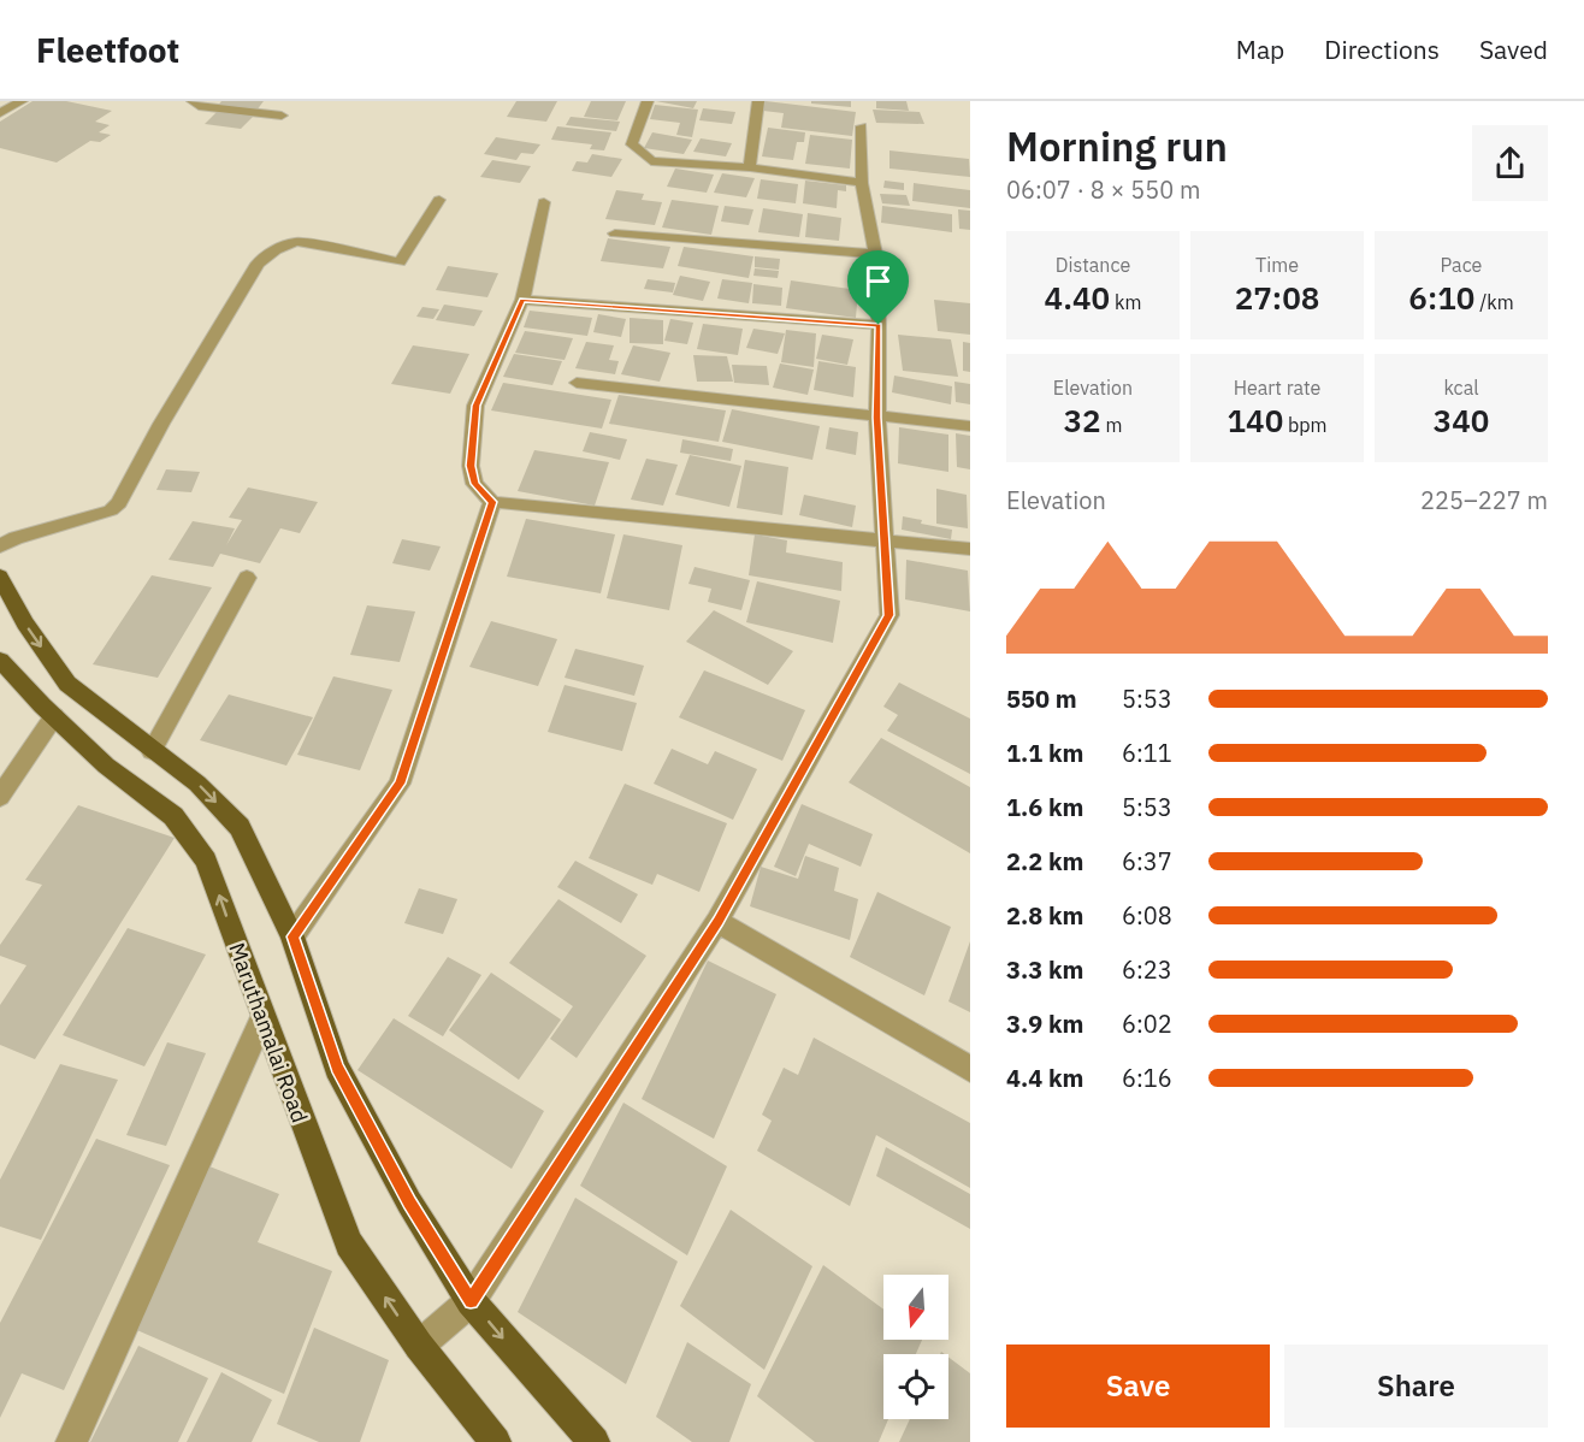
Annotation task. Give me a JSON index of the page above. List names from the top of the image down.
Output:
{
  "streets": {
    "main road": ["Maruthamalai Road"]
  },
  "north": "bottom",
  "page": {
    "header": "Fleetfoot",
    "nav": ["Map", "Directions", "Saved"],
    "heading": ["Morning run", "06:07 · 8 × 550 m"],
    "stats": [
      ["Distance", "4.40 km"],
      ["Time", "27:08"],
      ["Pace", "6:10 /km"],
      ["Elevation", "32 m"],
      ["Heart rate", "140 bpm"],
      ["kcal", "340"]
    ],
    "chart": ["Elevation", "225–227 m"],
    "list": [
      {
        "name": "550 m",
        "note": "5:53"
      },
      {
        "name": "1.1 km",
        "note": "6:11"
      },
      {
        "name": "1.6 km",
        "note": "5:53"
      },
      {
        "name": "2.2 km",
        "note": "6:37"
      },
      {
        "name": "2.8 km",
        "note": "6:08"
      },
      {
        "name": "3.3 km",
        "note": "6:23"
      },
      {
        "name": "3.9 km",
        "note": "6:02"
      },
      {
        "name": "4.4 km",
        "note": "6:16"
      }
    ],
    "buttons": ["Save", "Share"]
  }
}
